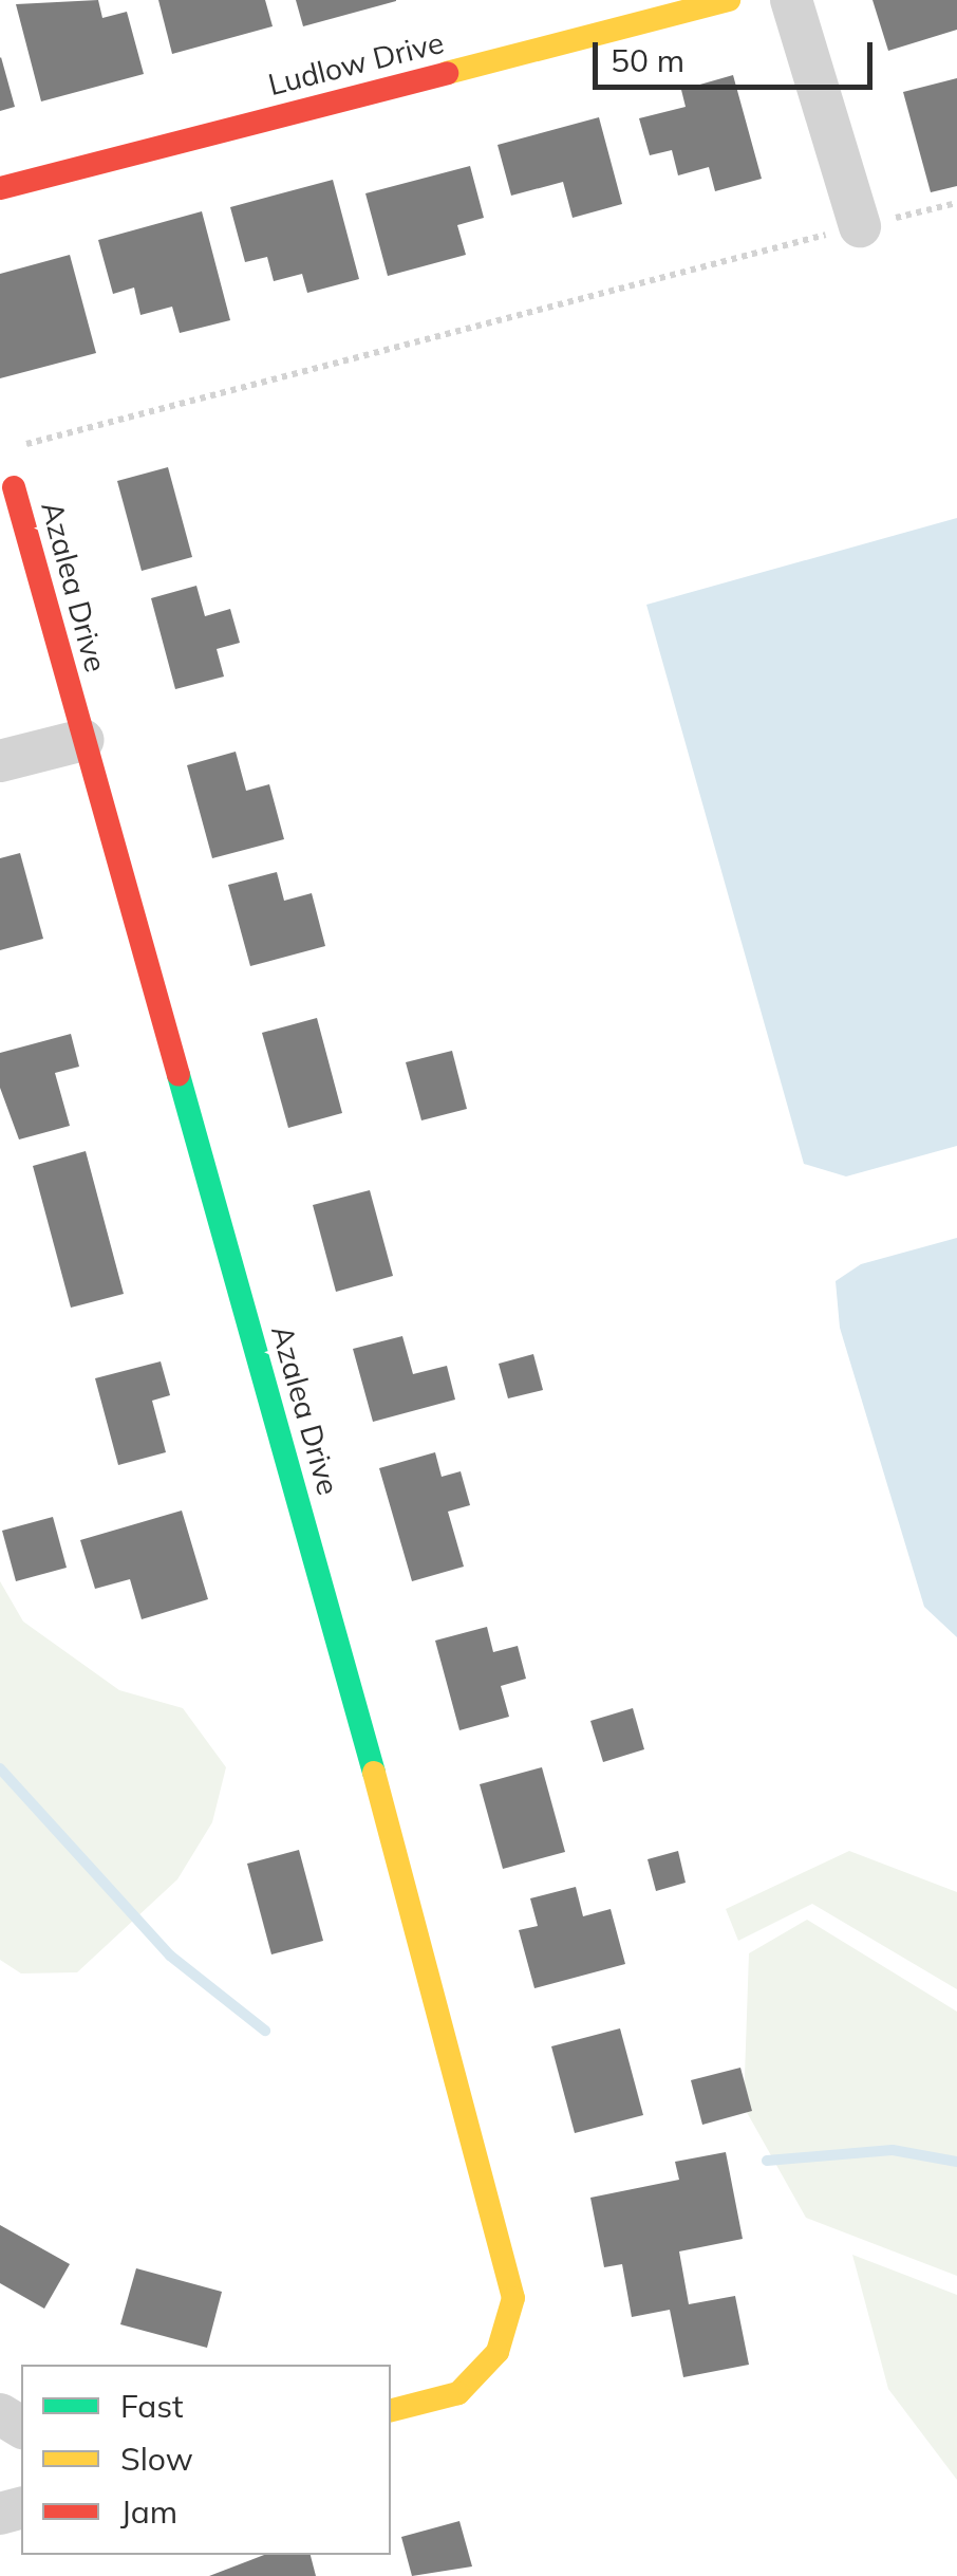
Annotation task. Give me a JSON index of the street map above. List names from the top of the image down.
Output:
{
  "streets": {
    "street": ["Ludlow Drive", "Azalea Drive"]
  },
  "legend": ["Fast", "Slow", "Jam"],
  "scale_bar": "50 m"
}
